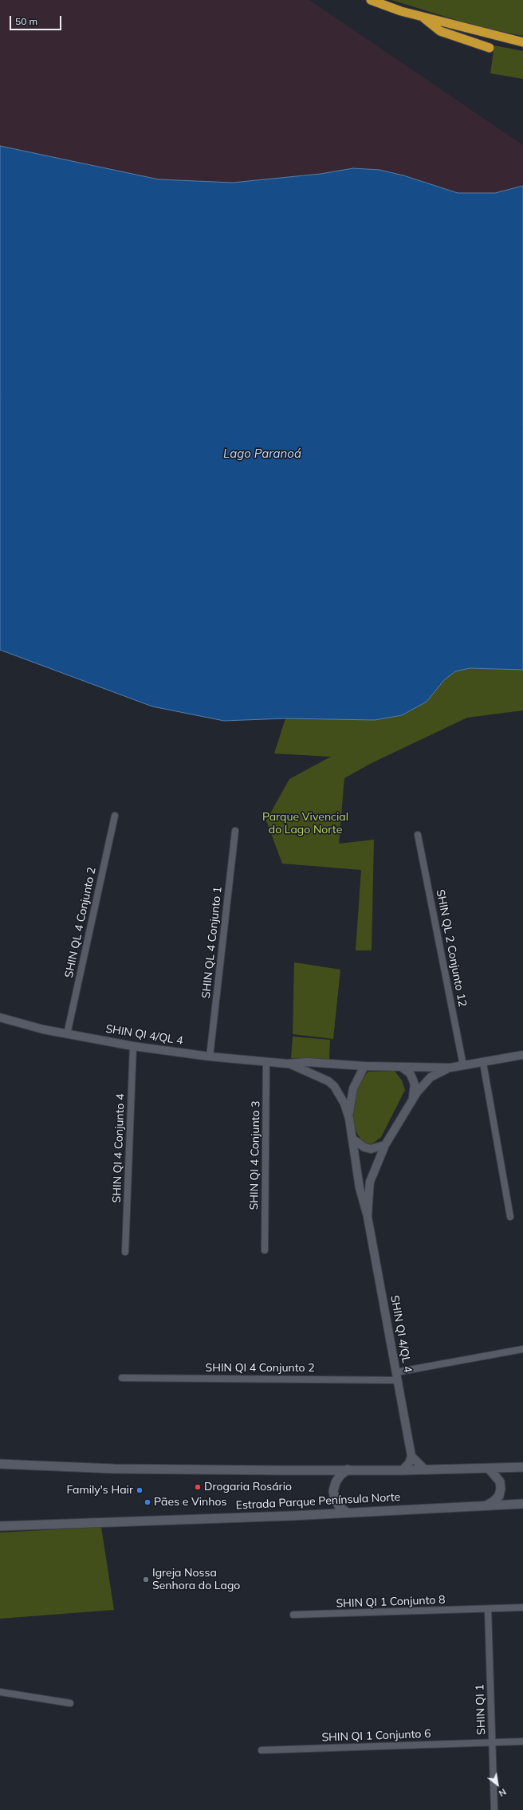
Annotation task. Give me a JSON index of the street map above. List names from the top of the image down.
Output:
{
  "streets": {
    "main road": ["Estrada Parque Península Norte"],
    "street": [
      "SHIN QL 4 Conjunto 2",
      "SHIN QL 4 Conjunto 1",
      "SHIN QL 2 Conjunto 12",
      "SHIN QI 4/QL 4",
      "SHIN QI 4 Conjunto 4",
      "SHIN QI 4 Conjunto 3",
      "SHIN QI 4 Conjunto 2",
      "SHIN QI 1 Conjunto 8",
      "SHIN QI 1",
      "SHIN QI 1 Conjunto 6"
    ]
  },
  "crossings": [
    ["SHIN QL 4 Conjunto 2", "SHIN QI 4/QL 4"],
    ["SHIN QL 4 Conjunto 1", "SHIN QI 4/QL 4"],
    ["SHIN QI 4/QL 4", "SHIN QI 4 Conjunto 4"],
    ["SHIN QI 4/QL 4", "SHIN QI 4 Conjunto 3"],
    ["SHIN QI 4/QL 4", "SHIN QI 4 Conjunto 2"],
    ["SHIN QI 1 Conjunto 8", "SHIN QI 1"],
    ["SHIN QI 1", "SHIN QI 1 Conjunto 6"]
  ],
  "water": ["Lago Paranoá"],
  "parks": ["Parque Vivencial do Lago Norte"],
  "places": [
    "Drogaria Rosário",
    "Family's Hair",
    "Pães e Vinhos",
    "Igreja Nossa Senhora do Lago"
  ],
  "scale_bar": "50 m",
  "north": "bottom right"
}
